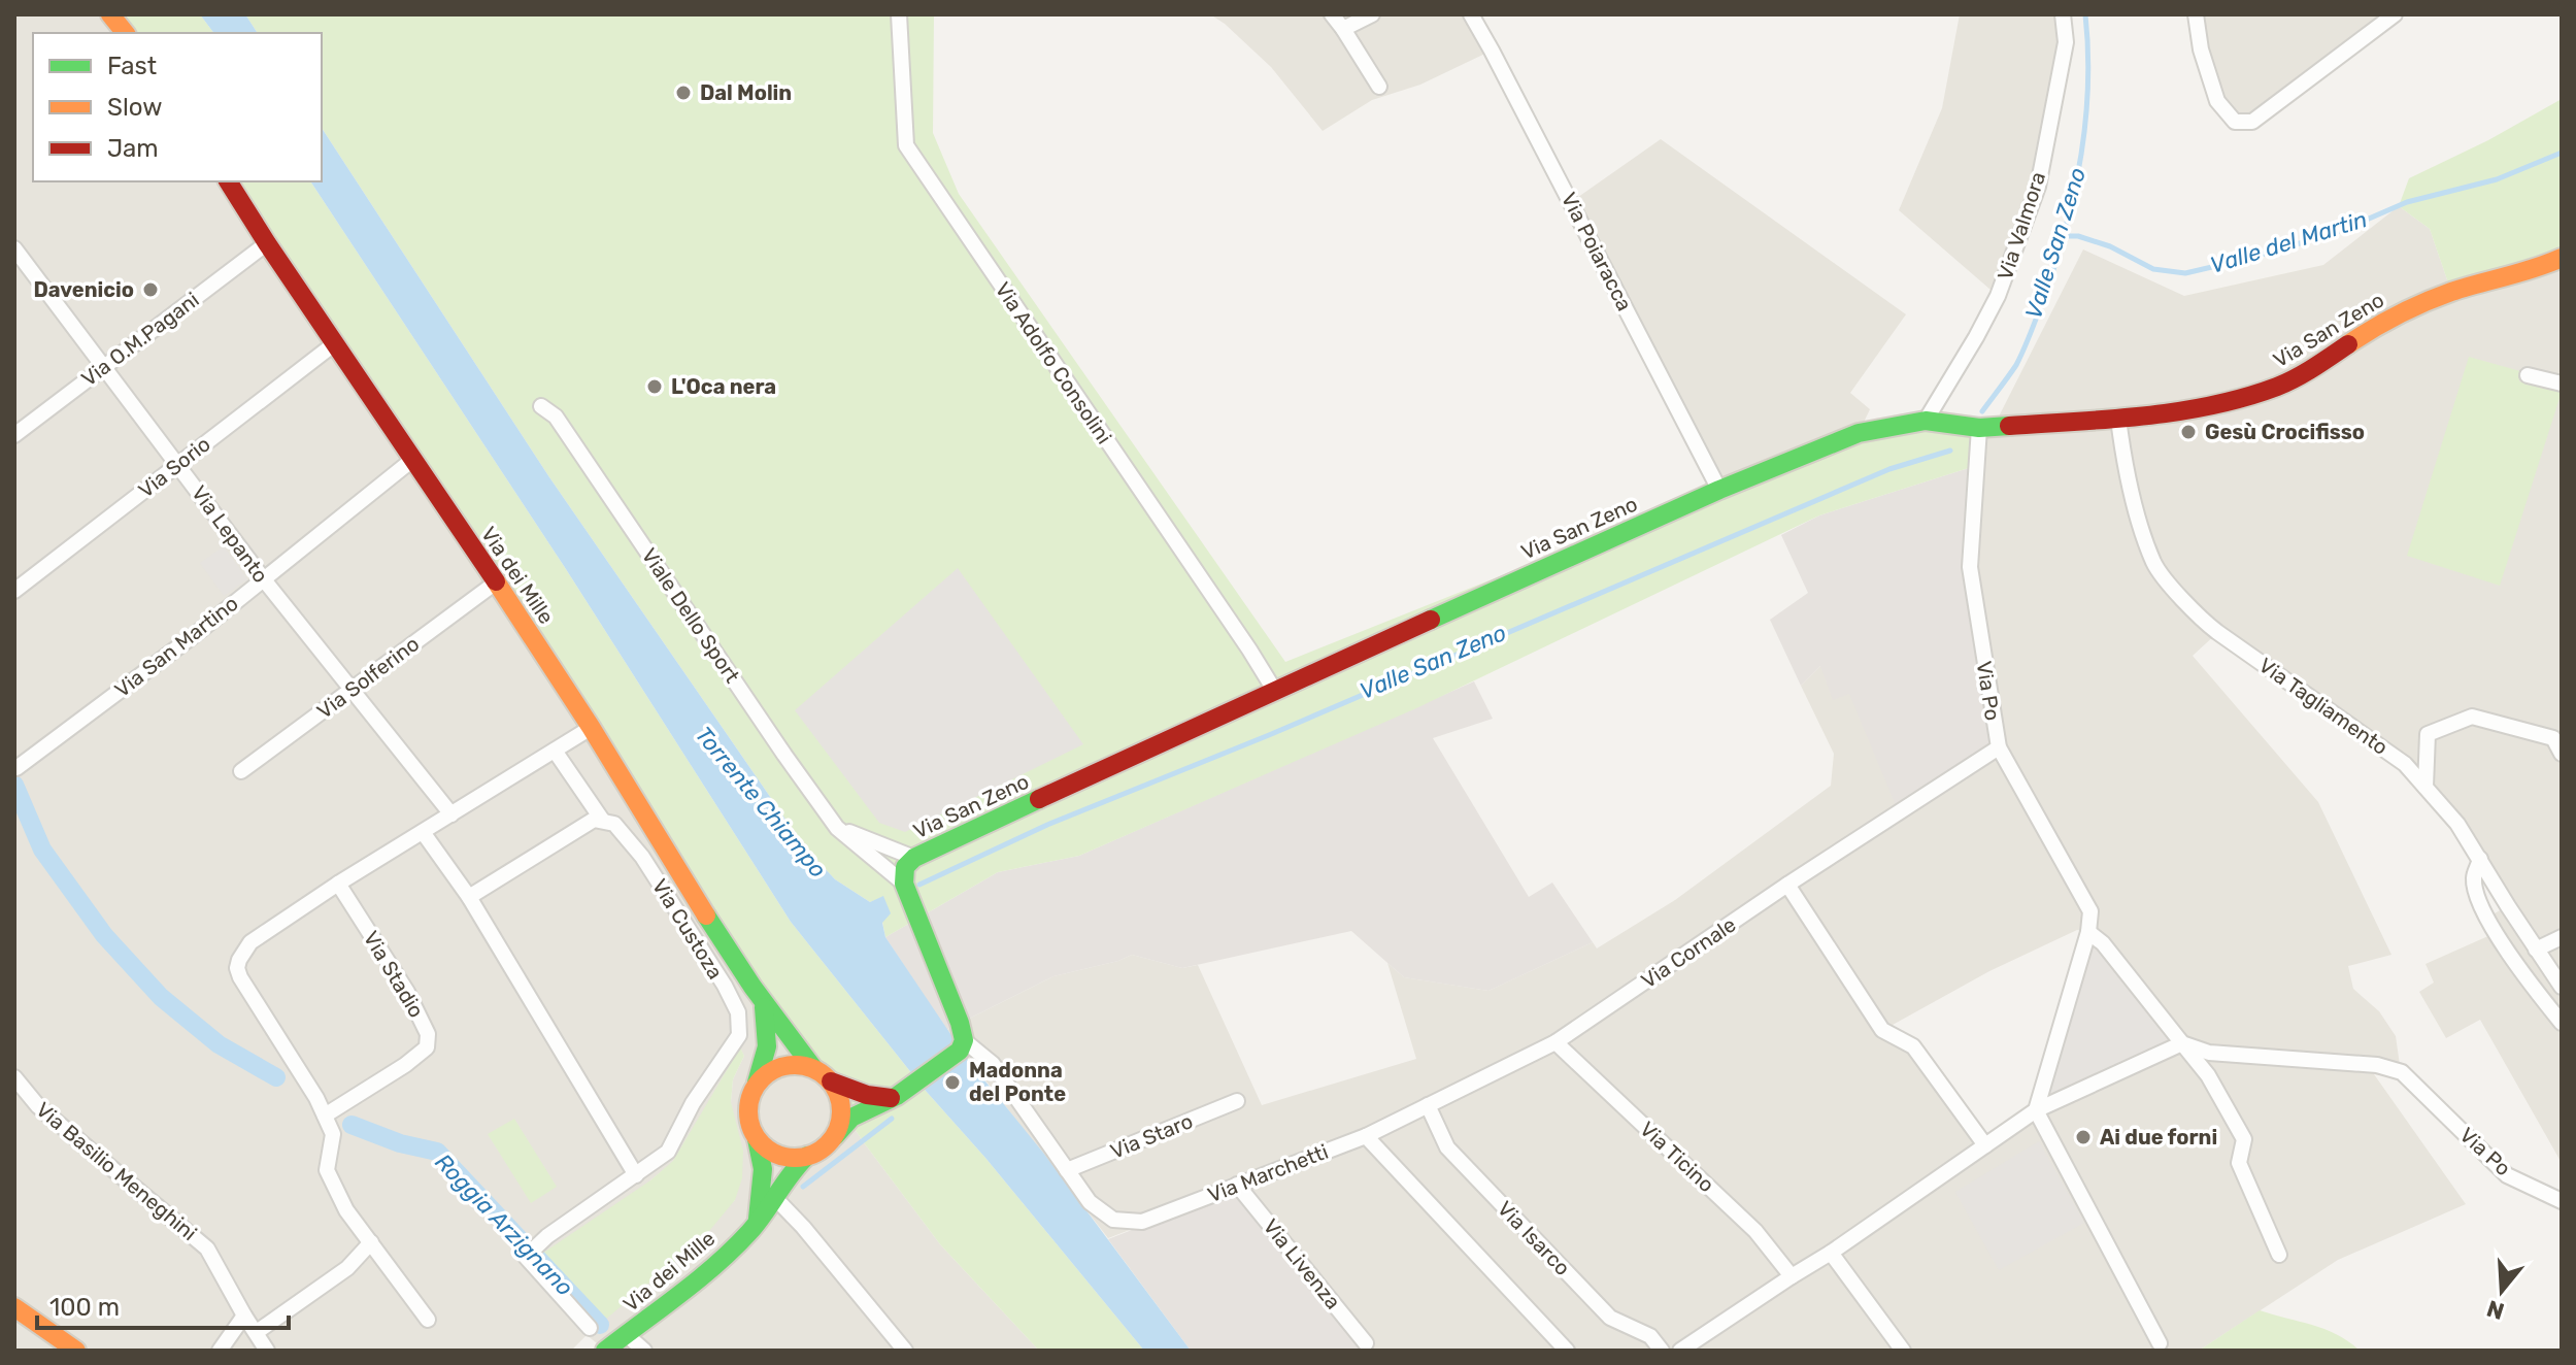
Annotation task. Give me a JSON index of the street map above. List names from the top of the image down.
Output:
{
  "streets": {
    "street": [
      "Via Valmora",
      "Via Poiaracca",
      "Via San Zeno",
      "Via O.M.Pagani",
      "Via Adolfo Consolini",
      "Via Sorio",
      "Via Lepanto",
      "Via dei Mille",
      "Viale Dello Sport",
      "Via San Martino",
      "Via Solferino",
      "Via Po",
      "Via Tagliamento",
      "Via Custoza",
      "Via Cornale",
      "Via Stadio",
      "Via Staro",
      "Via Ticino",
      "Via Basilio Meneghini",
      "Via Marchetti",
      "Via Isarco",
      "Via Livenza"
    ]
  },
  "crossings": [
    ["Via Valmora", "Via San Zeno"],
    ["Via Poiaracca", "Via San Zeno"],
    ["Via San Zeno", "Via Adolfo Consolini"],
    ["Via San Zeno", "Viale Dello Sport"],
    ["Via San Zeno", "Via Po"],
    ["Via San Zeno", "Via Tagliamento"],
    ["Via O.M.Pagani", "Via Lepanto"],
    ["Via O.M.Pagani", "Via dei Mille"],
    ["Via Sorio", "Via Lepanto"],
    ["Via Sorio", "Via dei Mille"],
    ["Via Lepanto", "Via San Martino"],
    ["Via Lepanto", "Via Solferino"],
    ["Via dei Mille", "Via San Martino"],
    ["Via dei Mille", "Via Solferino"],
    ["Via Po", "Via Cornale"],
    ["Via Cornale", "Via Ticino"],
    ["Via Cornale", "Via Marchetti"],
    ["Via Cornale", "Via Isarco"],
    ["Via Staro", "Via Marchetti"],
    ["Via Marchetti", "Via Livenza"]
  ],
  "water": [
    "Valle del Martin",
    "Valle San Zeno",
    "Torrente Chiampo",
    "Roggia Arzignano"
  ],
  "places": [
    "Dal Molin",
    "Davenicio",
    "L'Oca nera",
    "Gesù Crocifisso",
    "Madonna del Ponte",
    "Ai due forni"
  ],
  "legend": ["Fast", "Slow", "Jam"],
  "scale_bar": "100 m",
  "north": "bottom"
}
